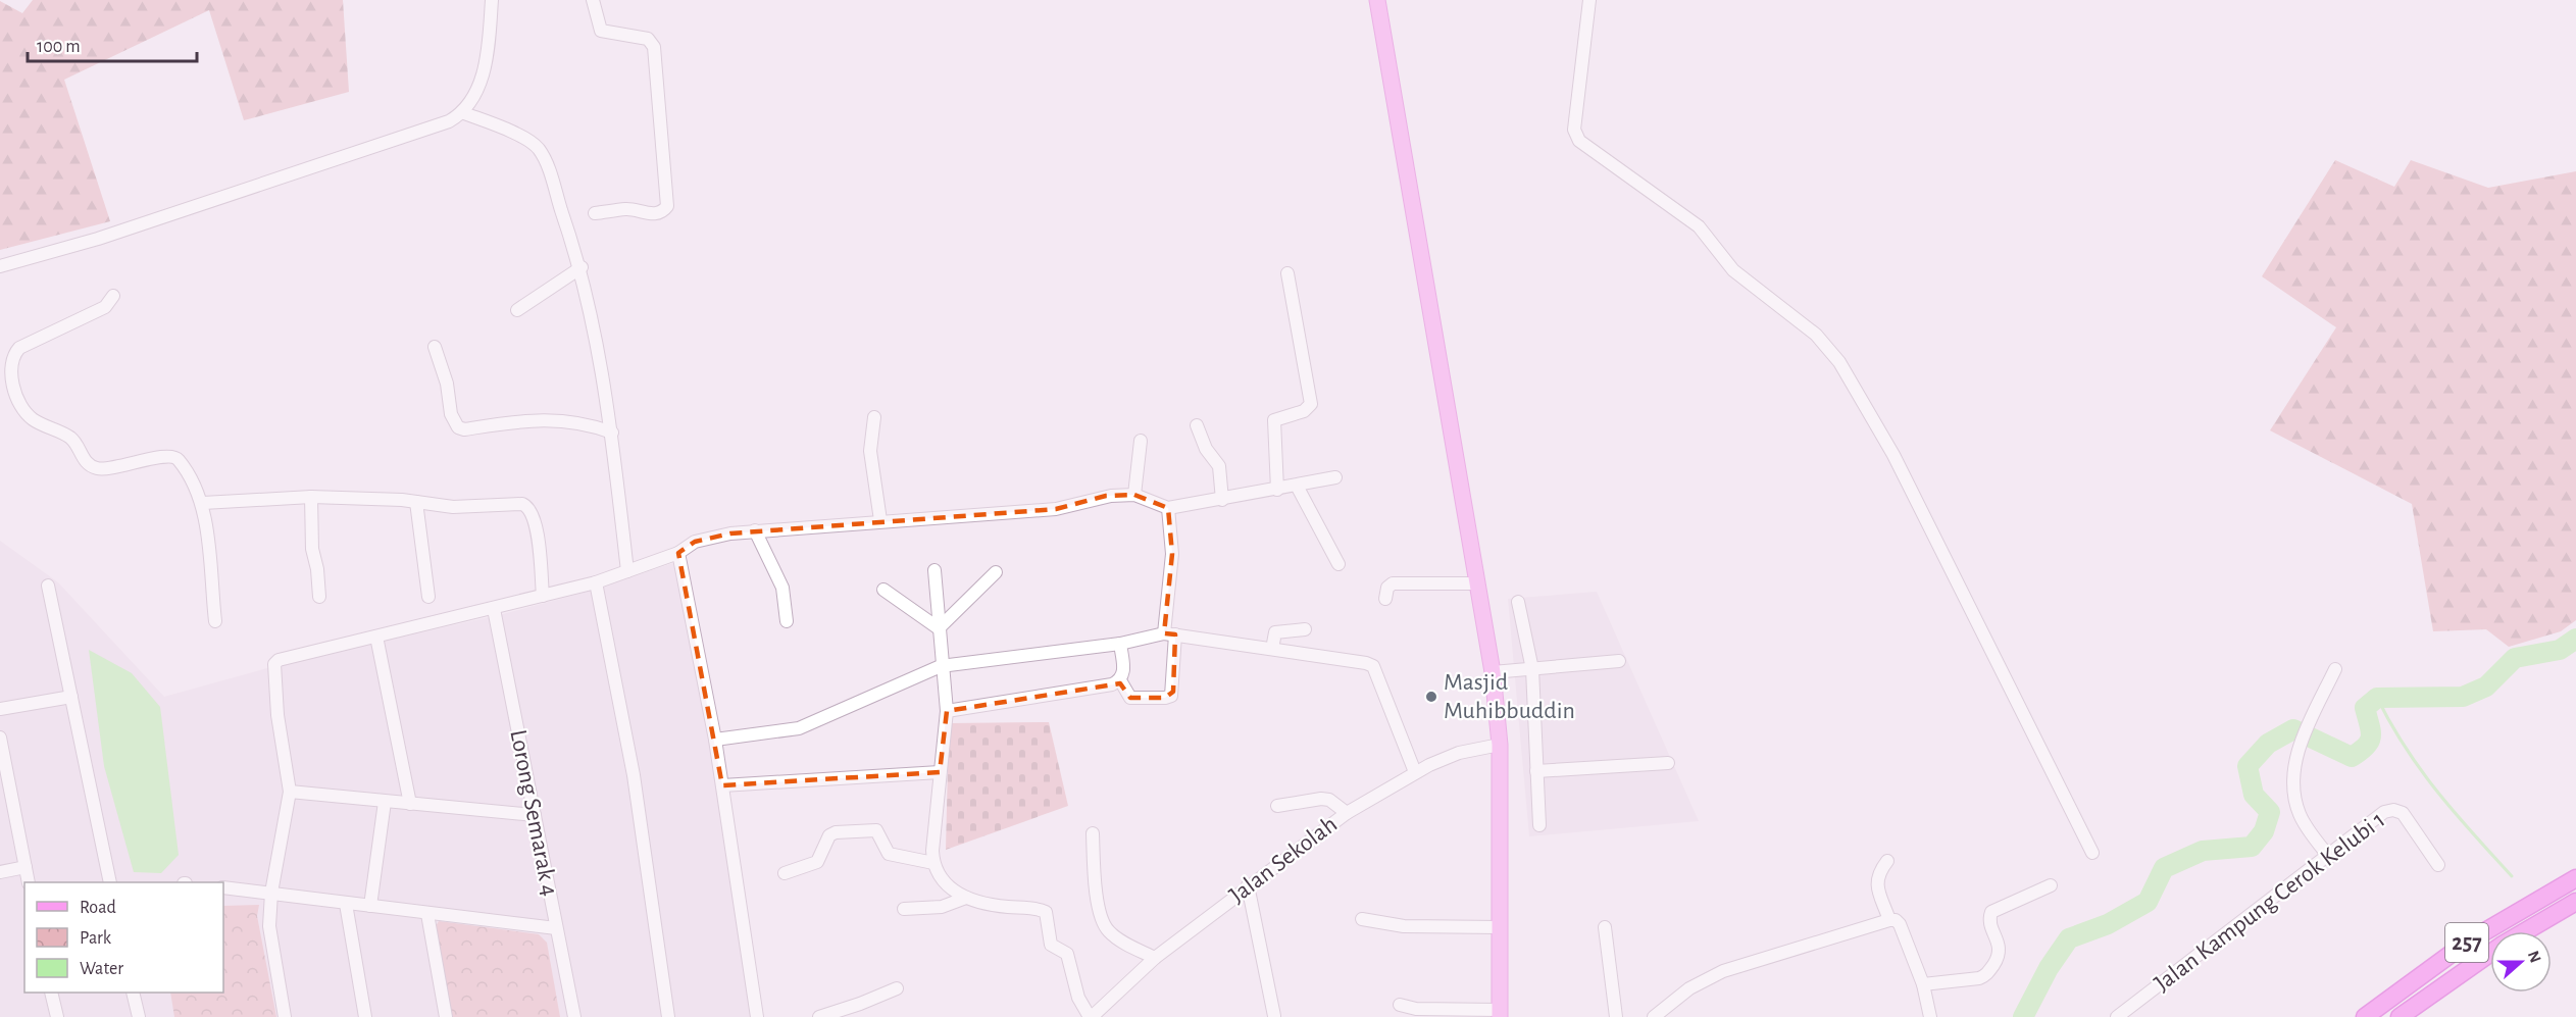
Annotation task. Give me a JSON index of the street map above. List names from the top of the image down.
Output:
{
  "streets": {
    "highway": ["257"],
    "street": ["Lorong Semarak 4", "Jalan Sekolah", "Jalan Kampung Cerok Kelubi 1"]
  },
  "places": ["Masjid Muhibbuddin"],
  "legend": ["Road", "Park", "Water"],
  "scale_bar": "100 m",
  "north": "right"
}
